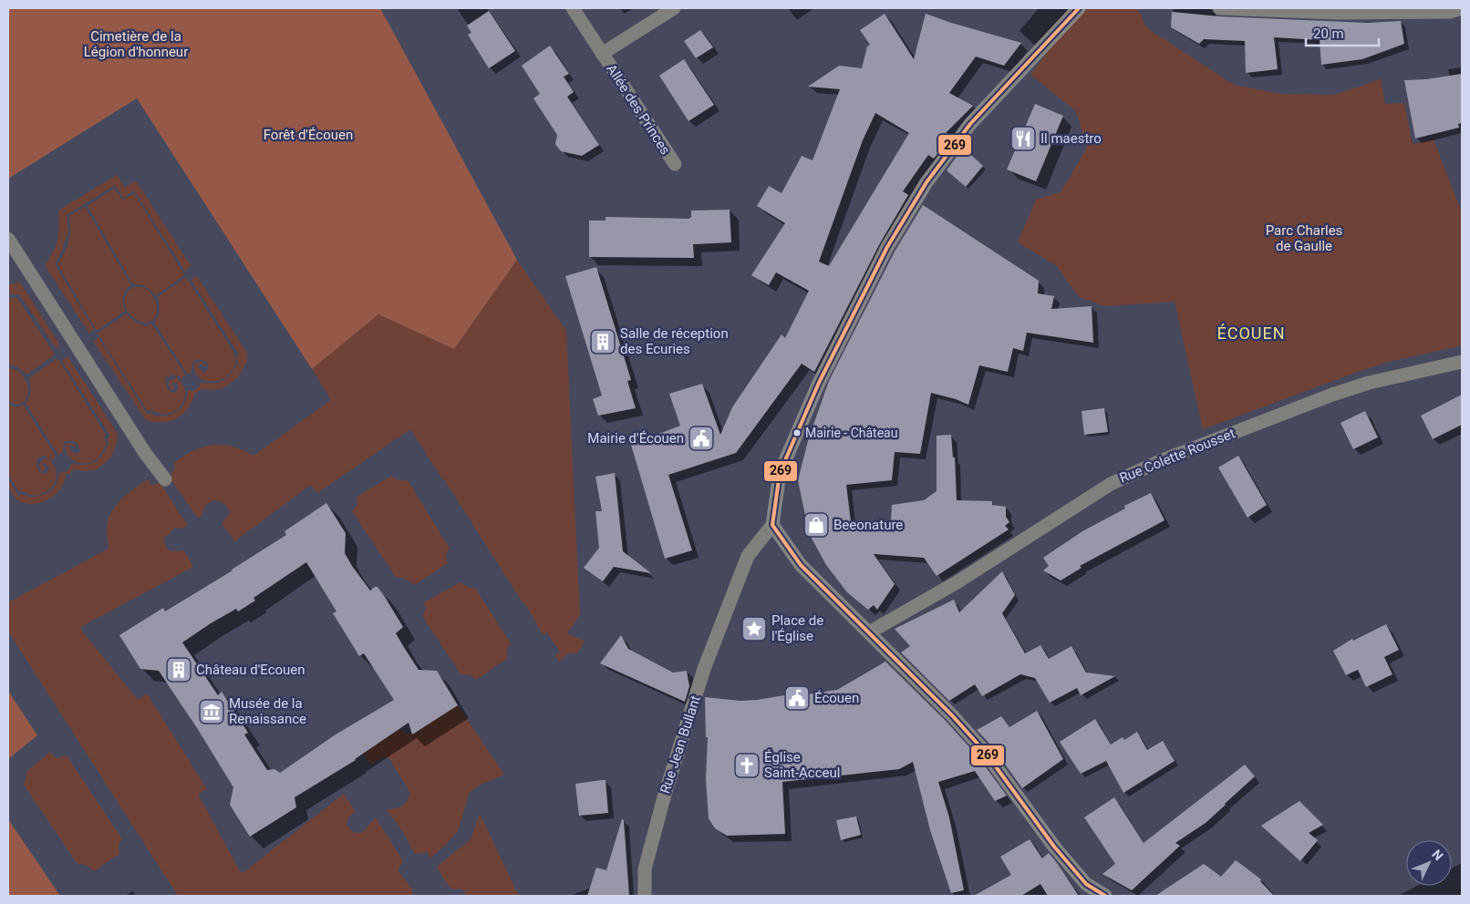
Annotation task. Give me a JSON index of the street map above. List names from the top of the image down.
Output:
{
  "streets": {
    "street": ["Allée des Princes", "Rue Colette Rousset", "Rue Jean Bullant"]
  },
  "districts": ["ÉCOUEN"],
  "parks": ["Cimetière de la Légion d'honneur", "Forêt d'Écouen", "Parc Charles de Gaulle"],
  "places": {
    "restaurant": ["Il maestro"],
    "building": ["Salle de réception des Ecuries", "Château d'Ecouen"],
    "other": ["Mairie - Château"],
    "public building": ["Mairie d'Écouen", "Écouen"],
    "shop": ["Beeonature"],
    "place": ["Place de l'Église"],
    "museum": ["Musée de la Renaissance"],
    "church": ["Église Saint-Acceul"]
  },
  "lines": ["transit line 269"],
  "scale_bar": "20 m",
  "north": "top right"
}
